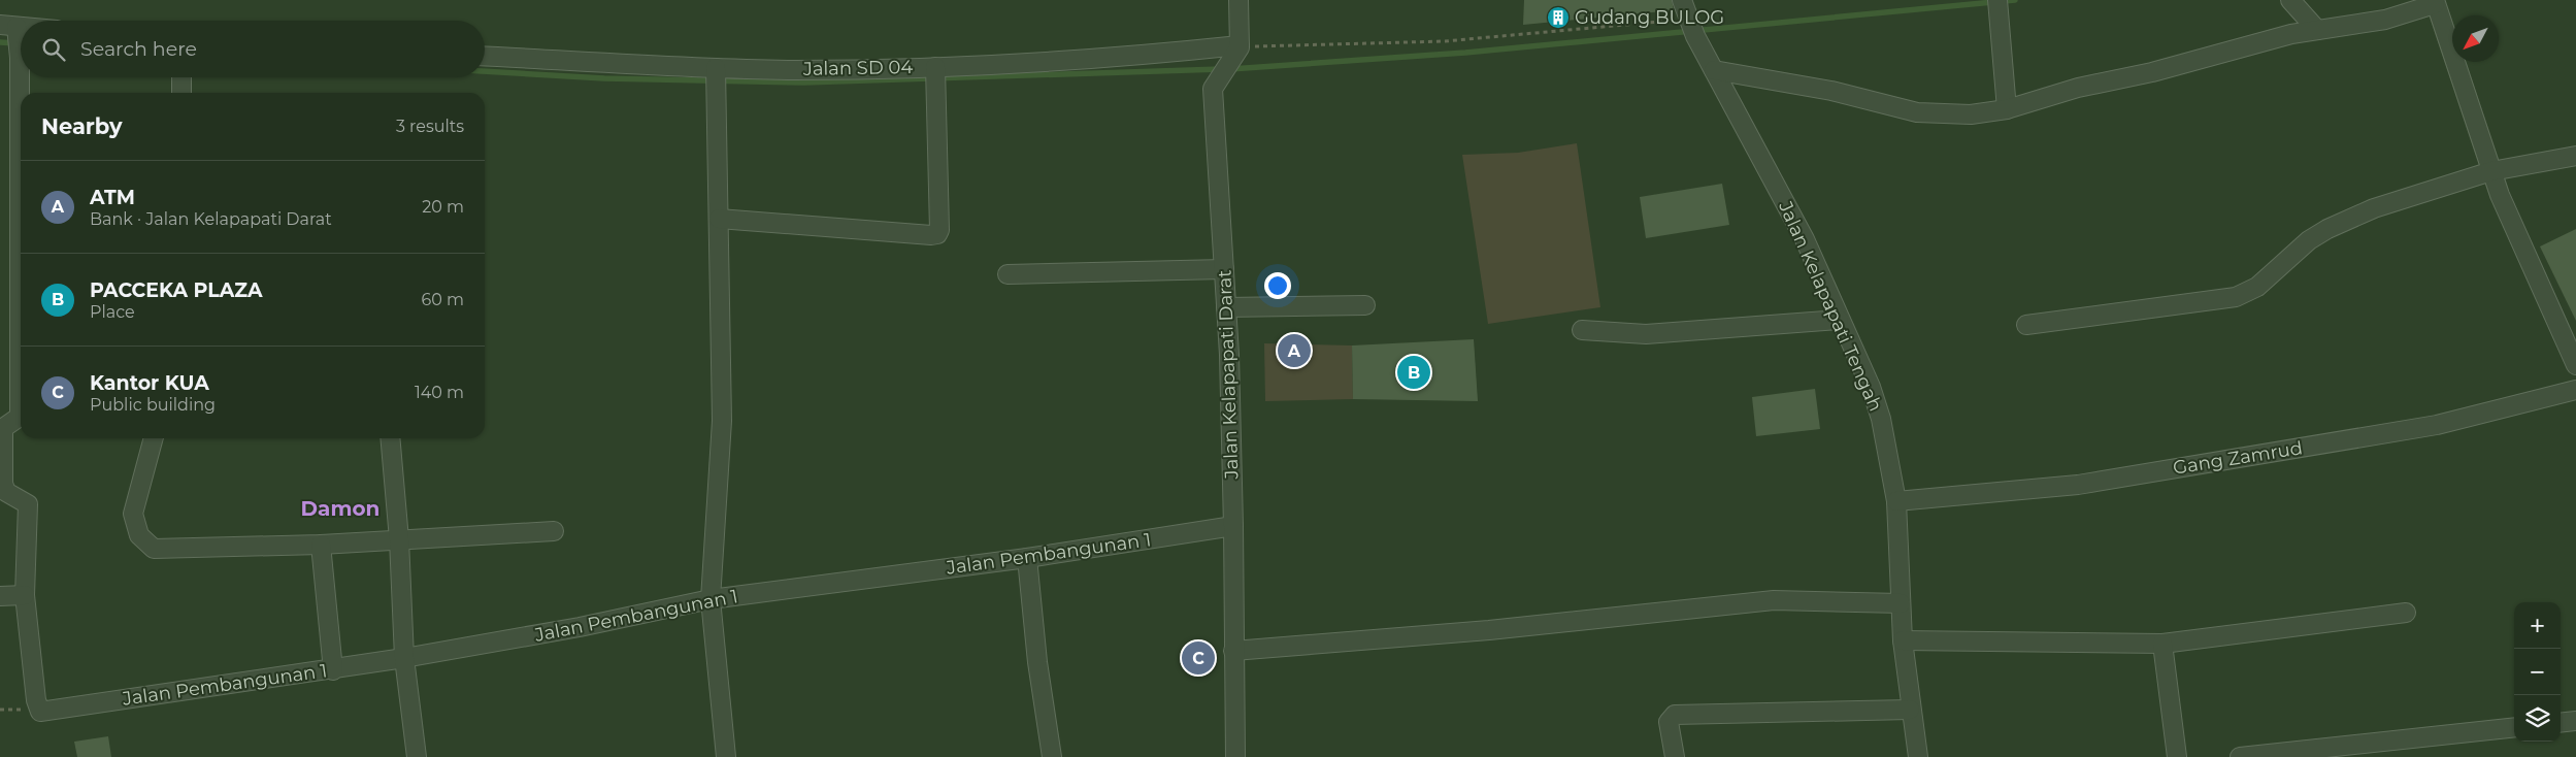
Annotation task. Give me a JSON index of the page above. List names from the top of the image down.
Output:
{
  "streets": {
    "street": [
      "Jalan SD 04",
      "Jalan Kelapapati Tengah",
      "Jalan Kelapapati Darat",
      "Gang Zamrud",
      "Jalan Pembangunan 1"
    ]
  },
  "crossings": [
    ["Jalan SD 04", "Jalan Kelapapati Darat"],
    ["Jalan Kelapapati Tengah", "Gang Zamrud"],
    ["Jalan Kelapapati Darat", "Jalan Pembangunan 1"]
  ],
  "districts": ["Damon"],
  "places": {
    "building": ["Gudang BULOG"]
  },
  "north": "bottom left",
  "page": {
    "search": "Search here",
    "heading": ["Nearby", "3 results"],
    "list": [
      {
        "mark": "A",
        "name": "ATM",
        "note": "Bank · Jalan Kelapapati Darat",
        "value": "20 m"
      },
      {
        "mark": "B",
        "name": "PACCEKA PLAZA",
        "note": "Place",
        "value": "60 m"
      },
      {
        "mark": "C",
        "name": "Kantor KUA",
        "note": "Public building",
        "value": "140 m"
      }
    ],
    "pins": ["A", "B", "C"],
    "map_buttons": ["+", "−"]
  }
}
